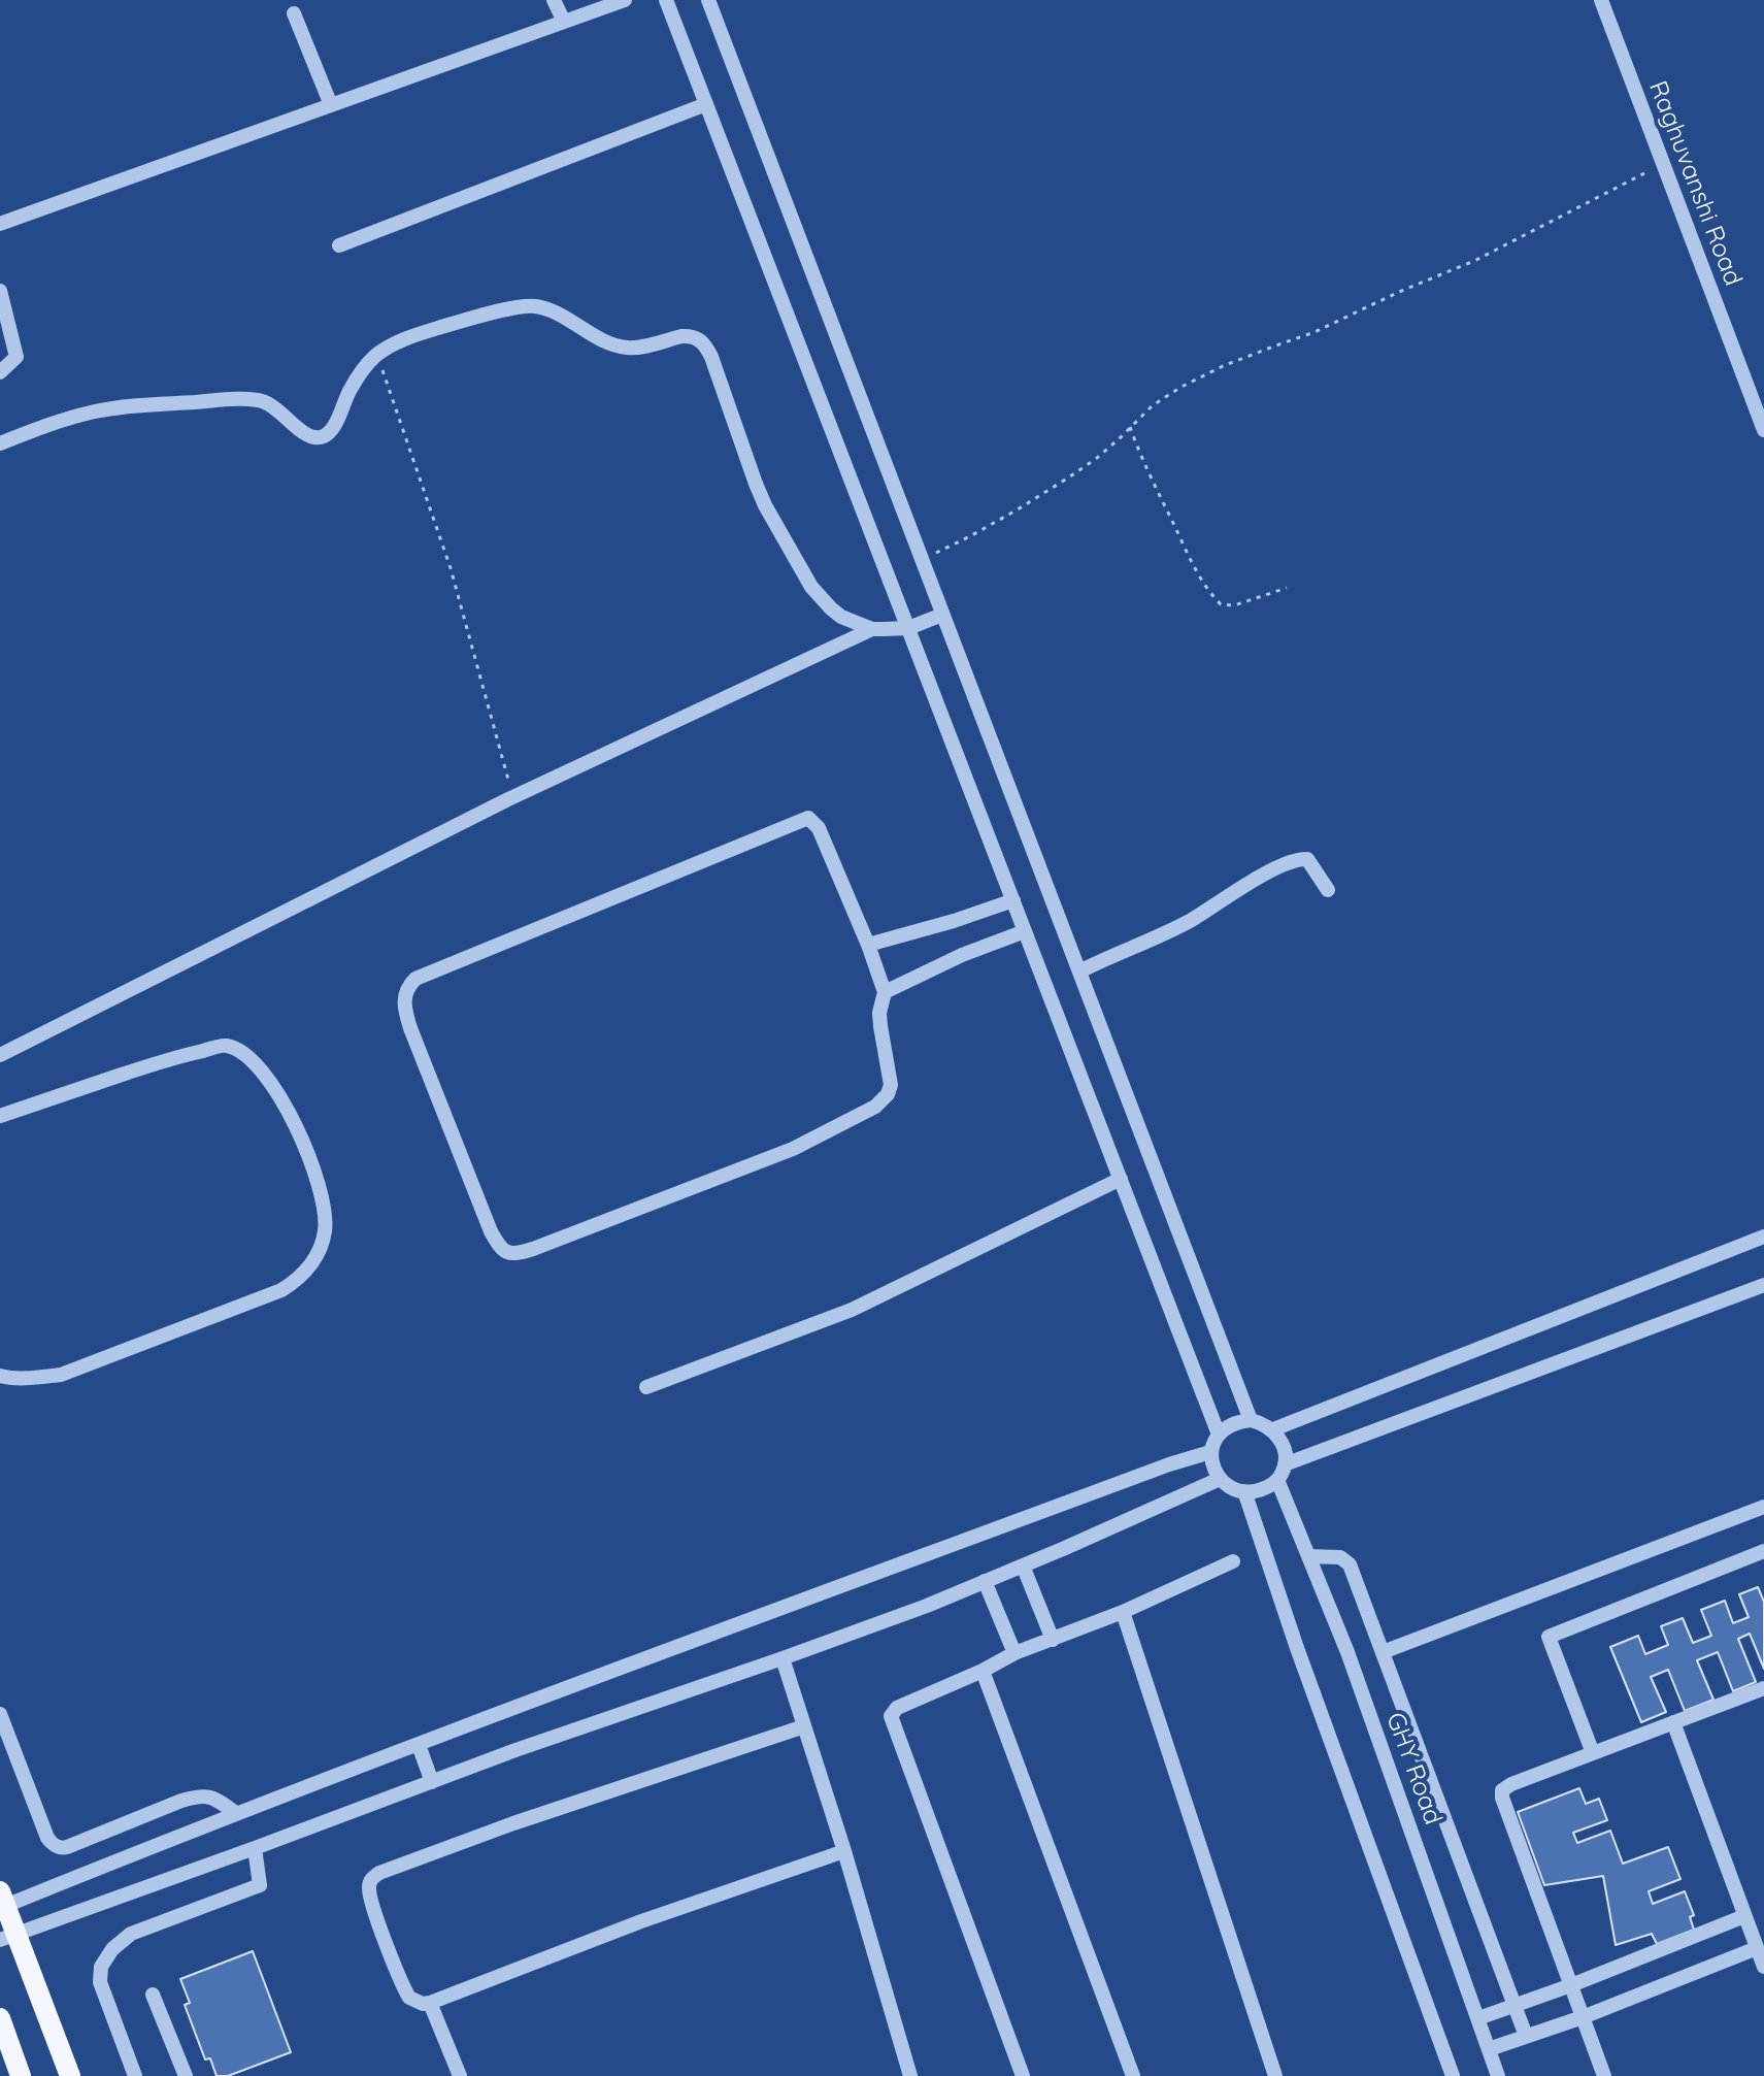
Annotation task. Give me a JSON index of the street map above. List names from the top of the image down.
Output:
{
  "streets": {
    "street": ["Raghuvanshi Road", "GHY Road"]
  }
}
